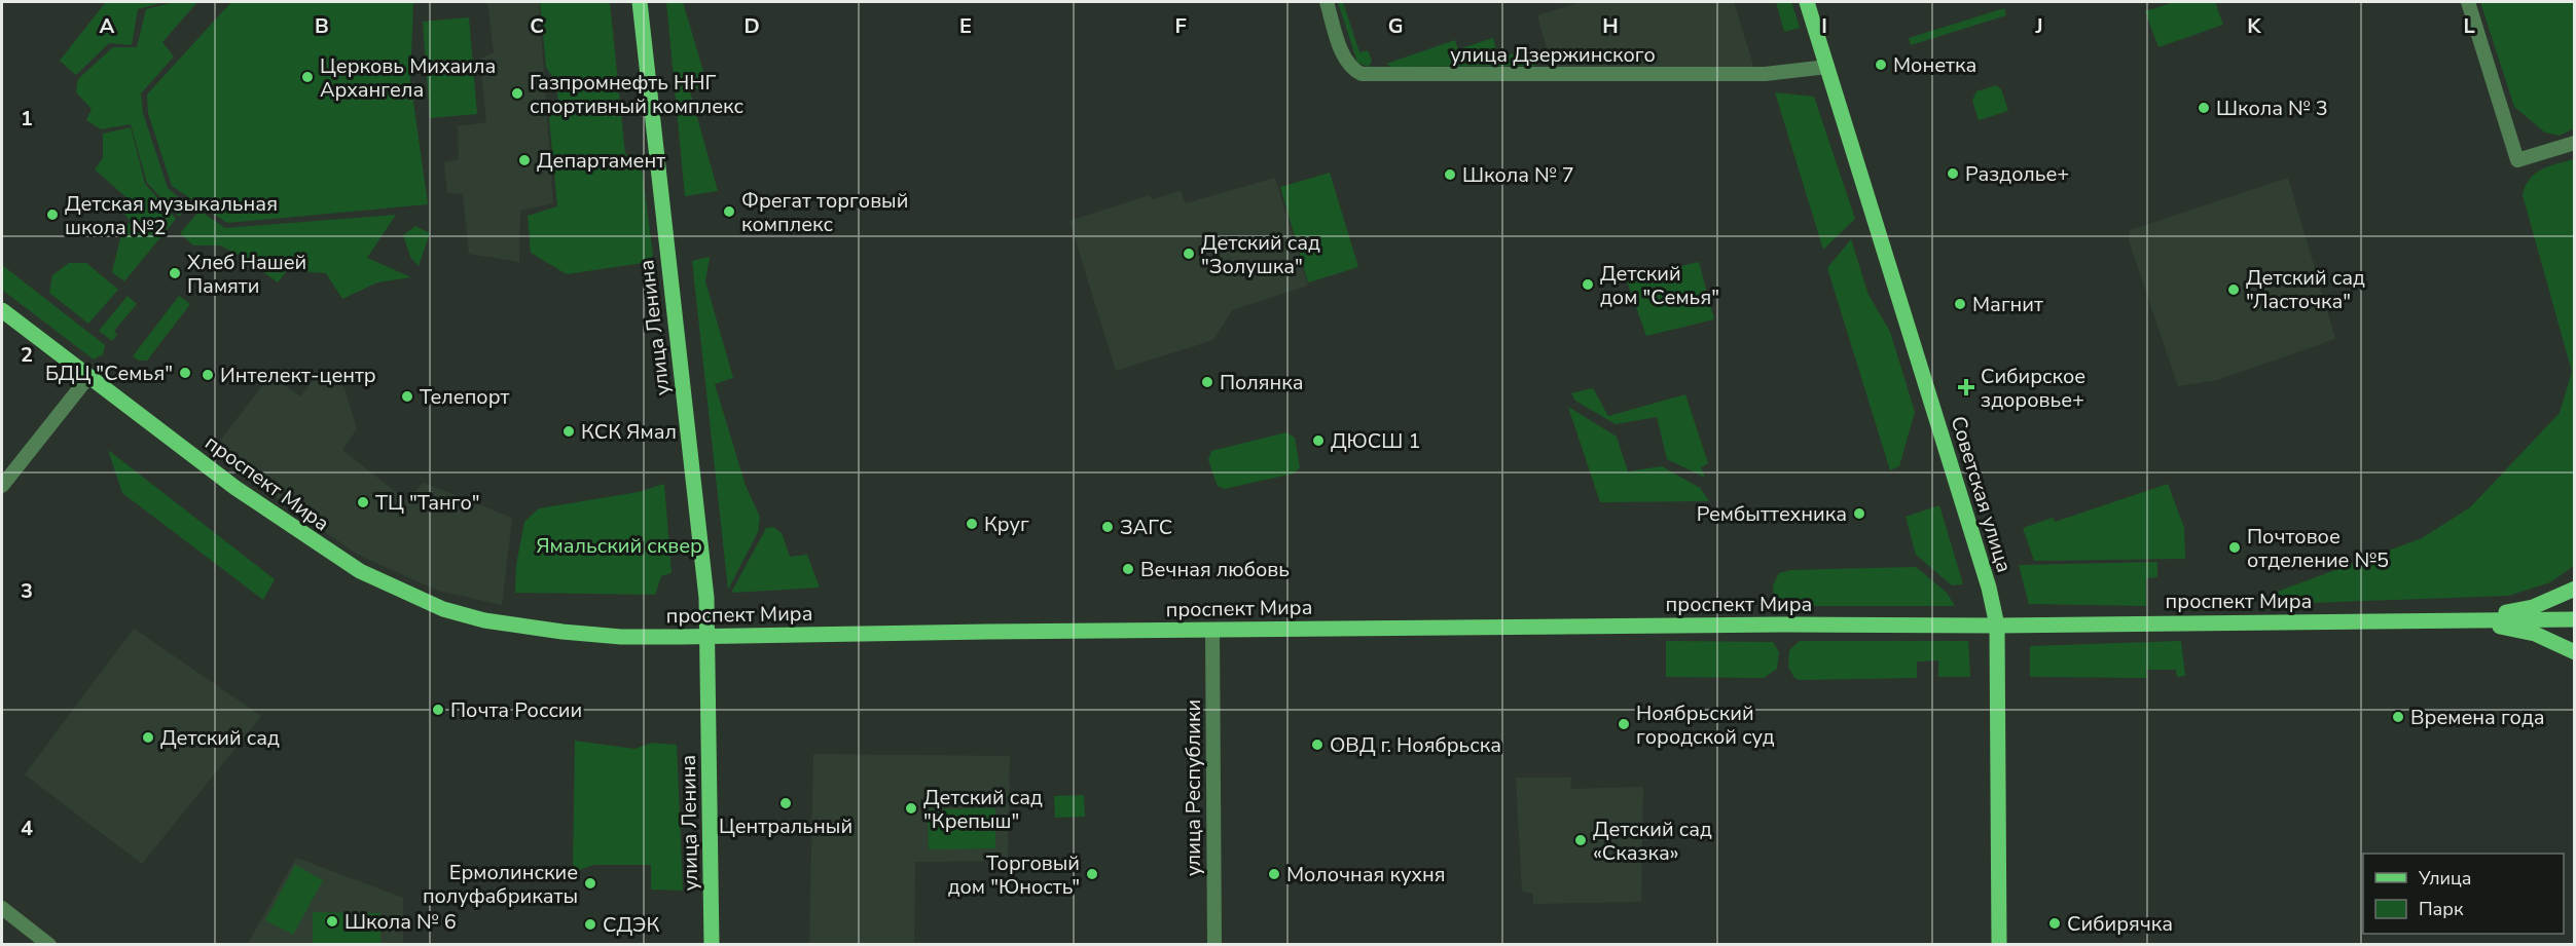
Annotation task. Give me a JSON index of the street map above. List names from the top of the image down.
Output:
{
  "streets": {
    "main road": ["улица Ленина", "проспект Мира", "Советская улица"],
    "street": ["улица Дзержинского", "улица Республики"]
  },
  "crossings": [
    ["улица Дзержинского", "Советская улица"],
    ["улица Ленина", "проспект Мира"],
    ["проспект Мира", "Советская улица"],
    ["проспект Мира", "улица Республики"]
  ],
  "parks": ["Ямальский сквер"],
  "places": {
    "other": [
      "Монетка",
      "Церковь Михаила Архангела",
      "Газпромнефть ННГ спортивный комплекс",
      "Школа № 3",
      "Департамент",
      "Раздолье+",
      "Школа № 7",
      "Фрегат торговый комплекс",
      "Детская музыкальная школа №2",
      "Детский сад \"Золушка\"",
      "Хлеб Нашей Памяти",
      "Детский дом \"Семья\"",
      "Детский сад \"Ласточка\"",
      "Магнит",
      "БДЦ \"Семья\"",
      "Интелект-центр",
      "Полянка",
      "Телепорт",
      "КСК Ямал",
      "ДЮСШ 1",
      "ТЦ \"Танго\"",
      "Рембыттехника",
      "Круг",
      "ЗАГС",
      "Почтовое отделение №5",
      "Вечная любовь",
      "Почта России",
      "Времена года",
      "Ноябрьский городской суд",
      "Детский сад",
      "ОВД г. Ноябрьска",
      "Центральный",
      "Детский сад \"Крепыш\"",
      "Детский сад «Сказка»",
      "Торговый дом \"Юность\"",
      "Молочная кухня",
      "Ермолинские полуфабрикаты",
      "Школа № 6",
      "Сибирячка",
      "СДЭК"
    ],
    "health": ["Сибирское здоровье+"]
  },
  "legend": ["Улица", "Парк"],
  "grid": {
    "columns": [
      "A",
      "B",
      "C",
      "D",
      "E",
      "F",
      "G",
      "H",
      "I",
      "J",
      "K",
      "L"
    ],
    "rows": [
      "1",
      "2",
      "3",
      "4"
    ]
  }
}
